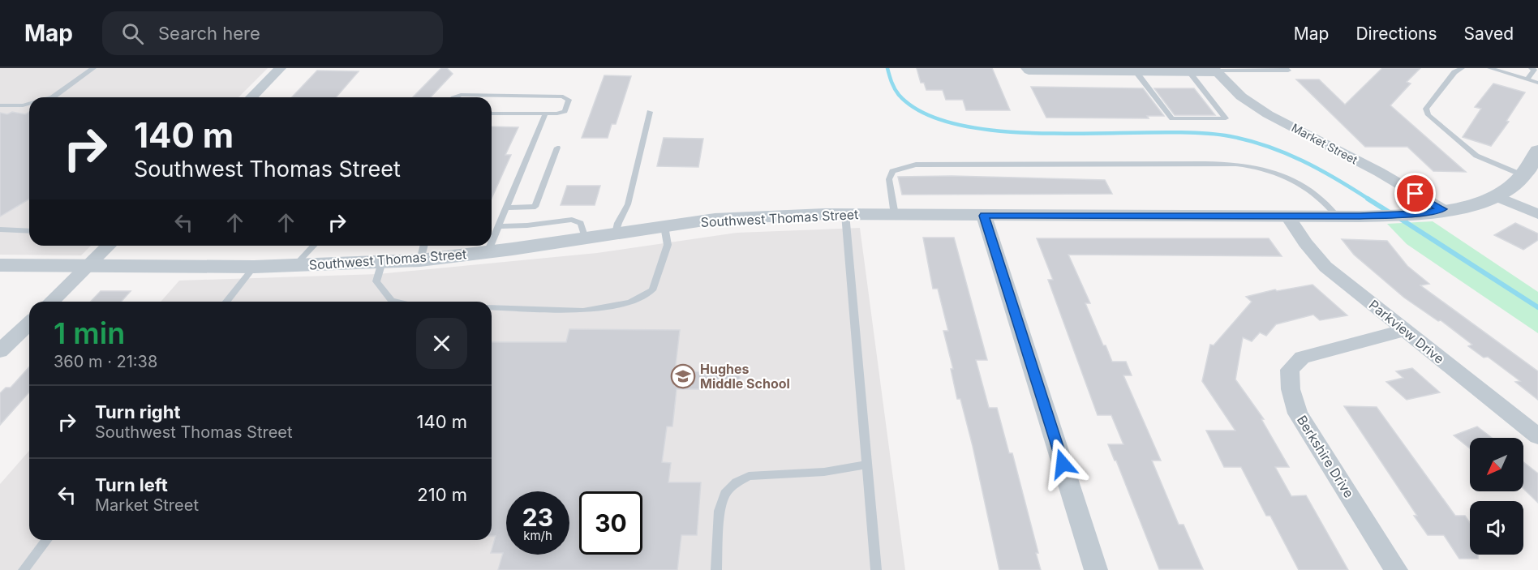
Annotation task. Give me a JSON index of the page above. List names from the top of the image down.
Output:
{
  "streets": {
    "street": [
      "Market Street",
      "Southwest Thomas Street",
      "Parkview Drive",
      "Berkshire Drive"
    ]
  },
  "crossings": [
    ["Market Street", "Southwest Thomas Street"],
    ["Southwest Thomas Street", "Parkview Drive"],
    ["Parkview Drive", "Berkshire Drive"]
  ],
  "places": {
    "school or university": ["Hughes Middle School"]
  },
  "north": "bottom left",
  "page": {
    "header": "Map",
    "search": "Search here",
    "nav": ["Map", "Directions", "Saved"],
    "turn": ["140 m", "Southwest Thomas Street"],
    "heading": ["1 min", "360 m · 21:38"],
    "list": [
      {
        "name": "Turn right",
        "note": "Southwest Thomas Street",
        "value": "140 m"
      },
      {
        "name": "Turn left",
        "note": "Market Street",
        "value": "210 m"
      }
    ],
    "speed": "23 km/h",
    "limit": "30"
  }
}
